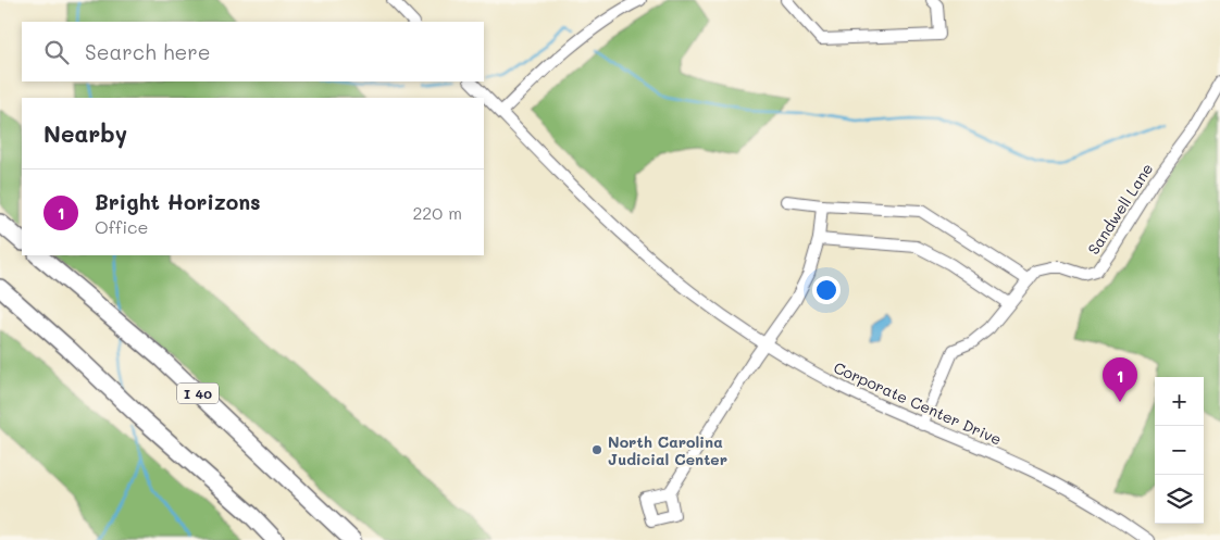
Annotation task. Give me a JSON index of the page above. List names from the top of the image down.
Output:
{
  "streets": {
    "highway": ["I 40"],
    "street": ["Sandwell Lane", "Corporate Center Drive"]
  },
  "crossings": [
    ["Sandwell Lane", "Corporate Center Drive"]
  ],
  "places": ["North Carolina Judicial Center"],
  "page": {
    "search": "Search here",
    "heading": "Nearby",
    "list": [
      {
        "mark": "1",
        "name": "Bright Horizons",
        "note": "Office",
        "value": "220 m"
      }
    ],
    "pins": "1",
    "map_buttons": ["+", "−"]
  }
}
